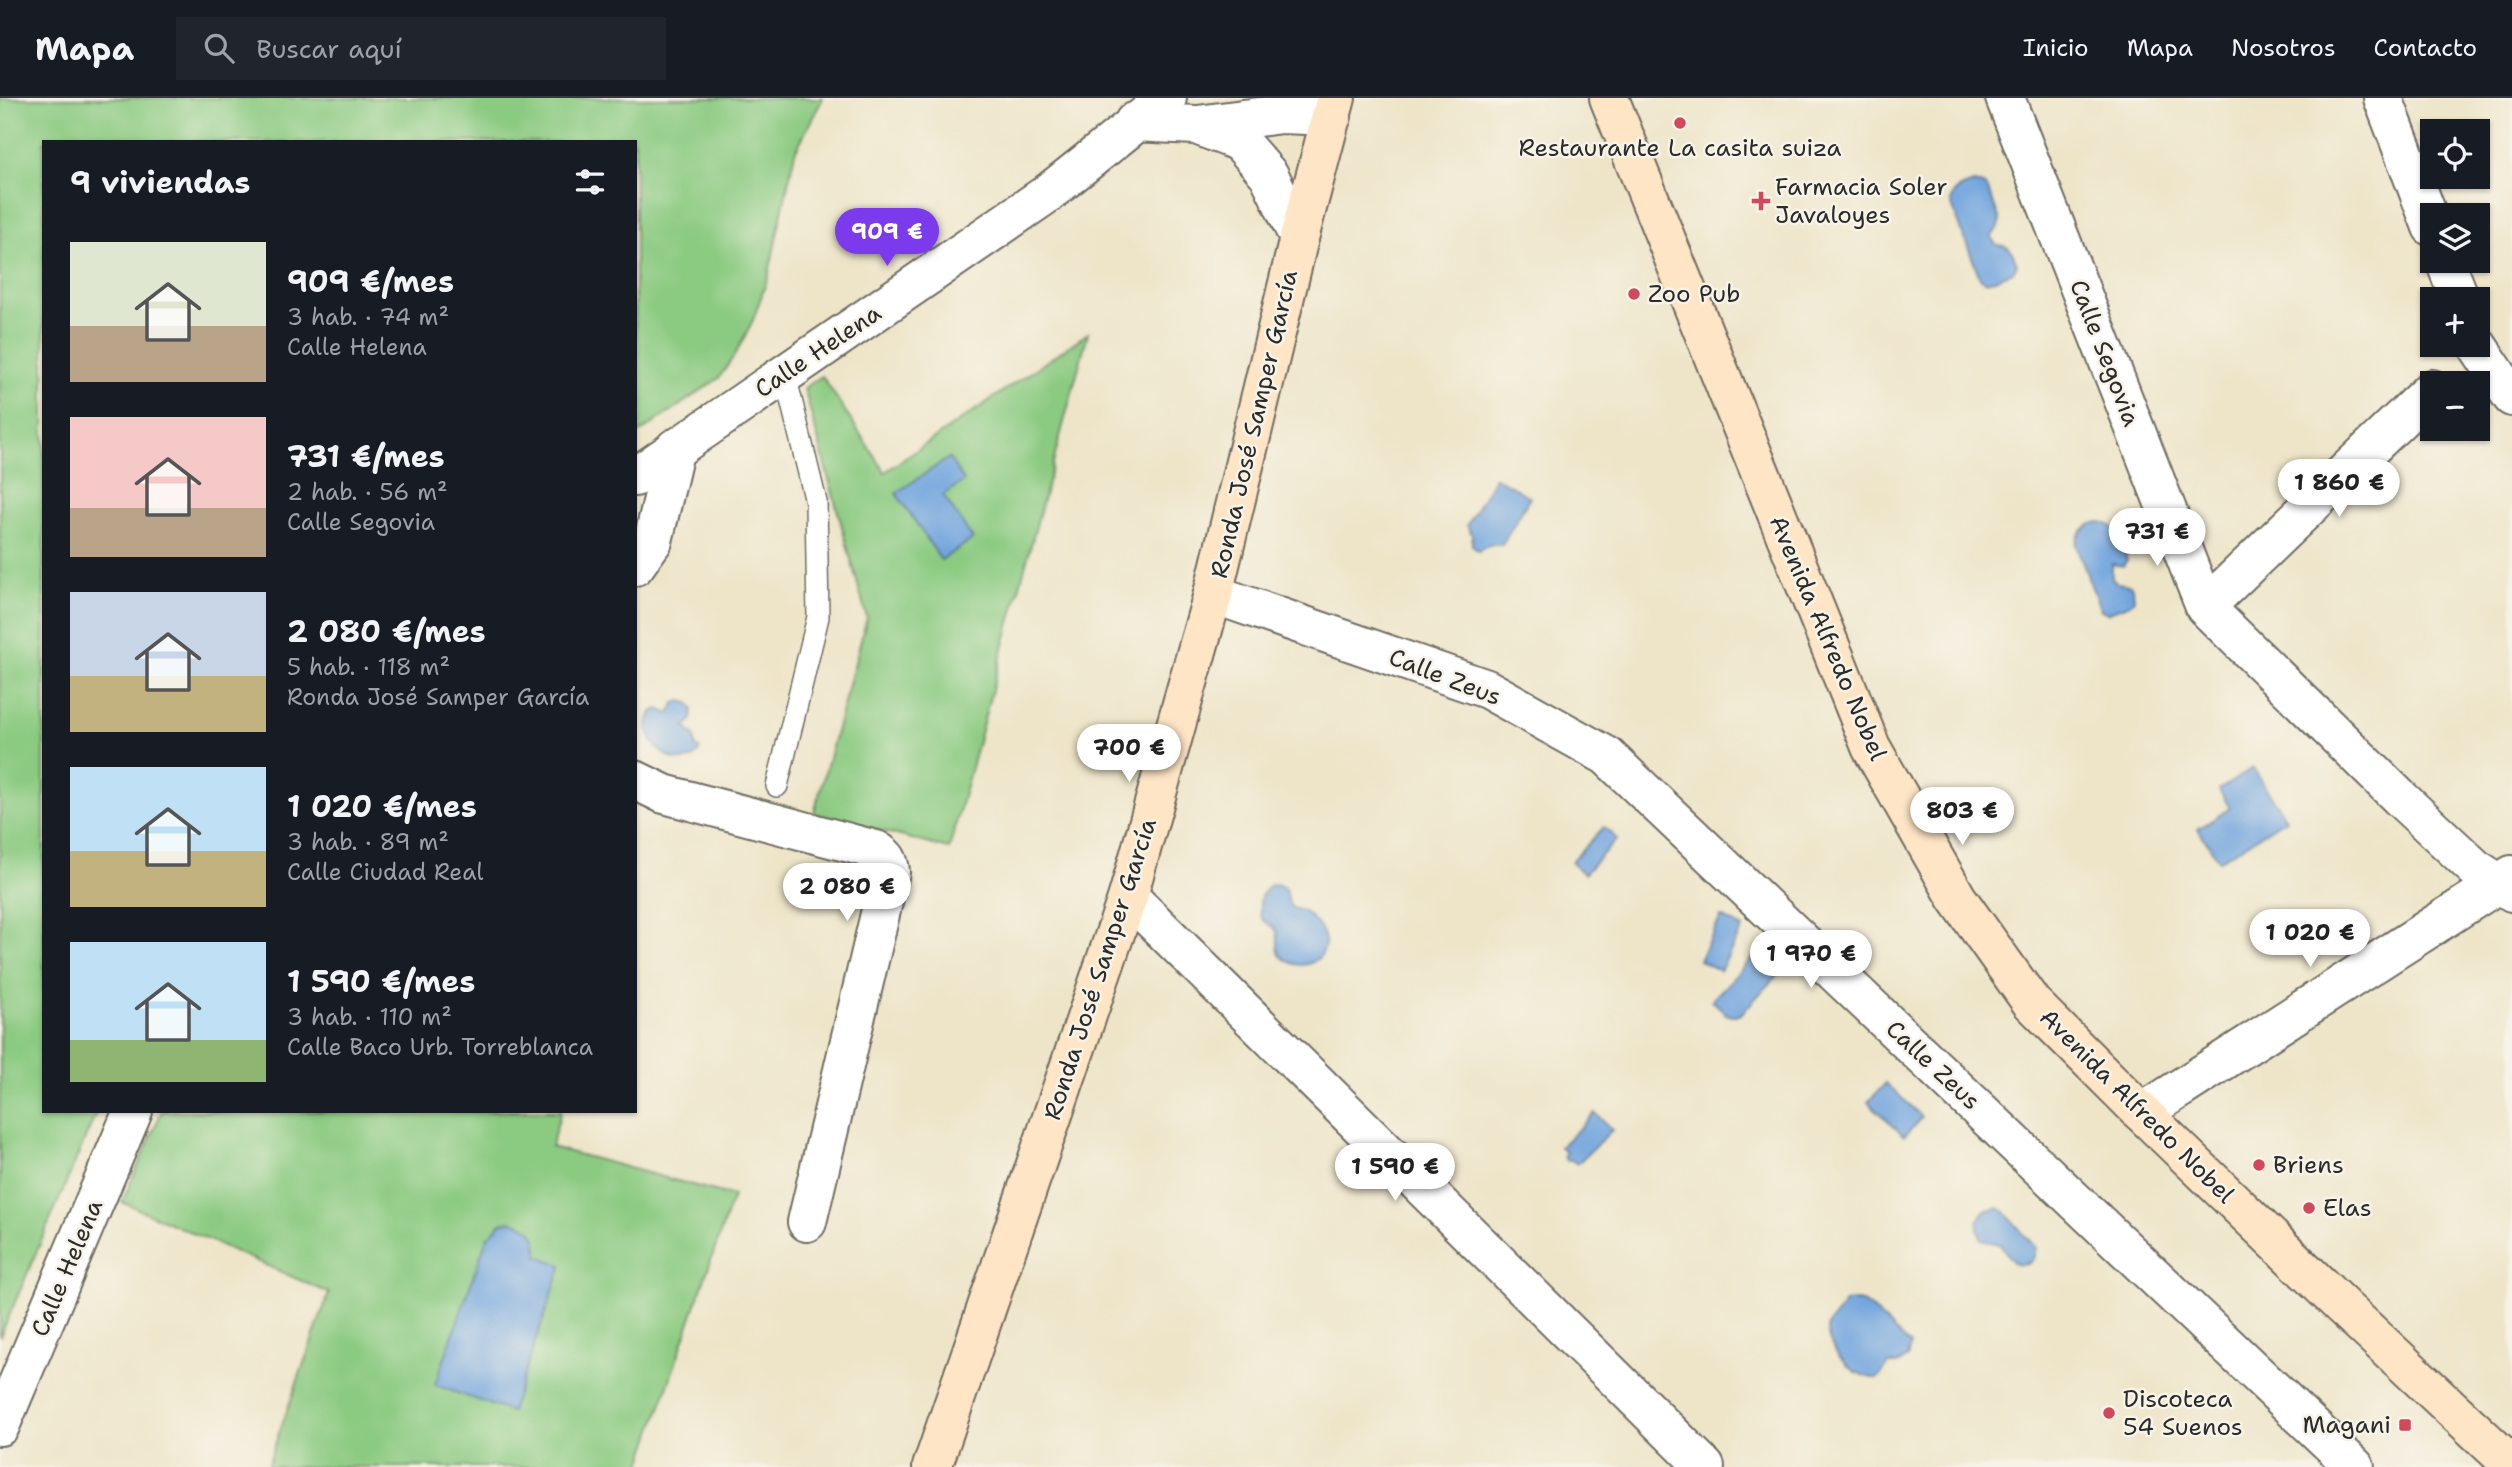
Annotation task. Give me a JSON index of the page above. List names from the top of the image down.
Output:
{
  "streets": {
    "main road": ["Ronda José Samper García", "Avenida Alfredo Nobel"],
    "street": ["Calle Helena", "Calle Segovia", "Calle Zeus"]
  },
  "crossings": [
    ["Ronda José Samper García", "Calle Zeus"]
  ],
  "places": {
    "other": [
      "Restaurante La casita suiza",
      "Zoo Pub",
      "Briens",
      "Elas",
      "Discoteca 54 Suenos"
    ],
    "health": ["Farmacia Soler Javaloyes"],
    "transit": ["Magani"]
  },
  "page": {
    "header": "Mapa",
    "search": "Buscar aquí",
    "nav": [
      "Inicio",
      "Mapa",
      "Nosotros",
      "Contacto"
    ],
    "map_buttons": ["+", "−"],
    "heading": "9 viviendas",
    "price": [
      "909 €",
      "1 860 €",
      "731 €",
      "700 €",
      "803 €",
      "2 080 €",
      "1 020 €",
      "1 970 €",
      "1 590 €"
    ],
    "list": [
      {
        "name": "909 €/mes",
        "note": "3 hab. · 74 m² · Calle Helena"
      },
      {
        "name": "731 €/mes",
        "note": "2 hab. · 56 m² · Calle Segovia"
      },
      {
        "name": "2 080 €/mes",
        "note": "5 hab. · 118 m² · Ronda José Samper García"
      },
      {
        "name": "1 020 €/mes",
        "note": "3 hab. · 89 m² · Calle Ciudad Real"
      },
      {
        "name": "1 590 €/mes",
        "note": "3 hab. · 110 m² · Calle Baco Urb. Torreblanca"
      }
    ]
  }
}
